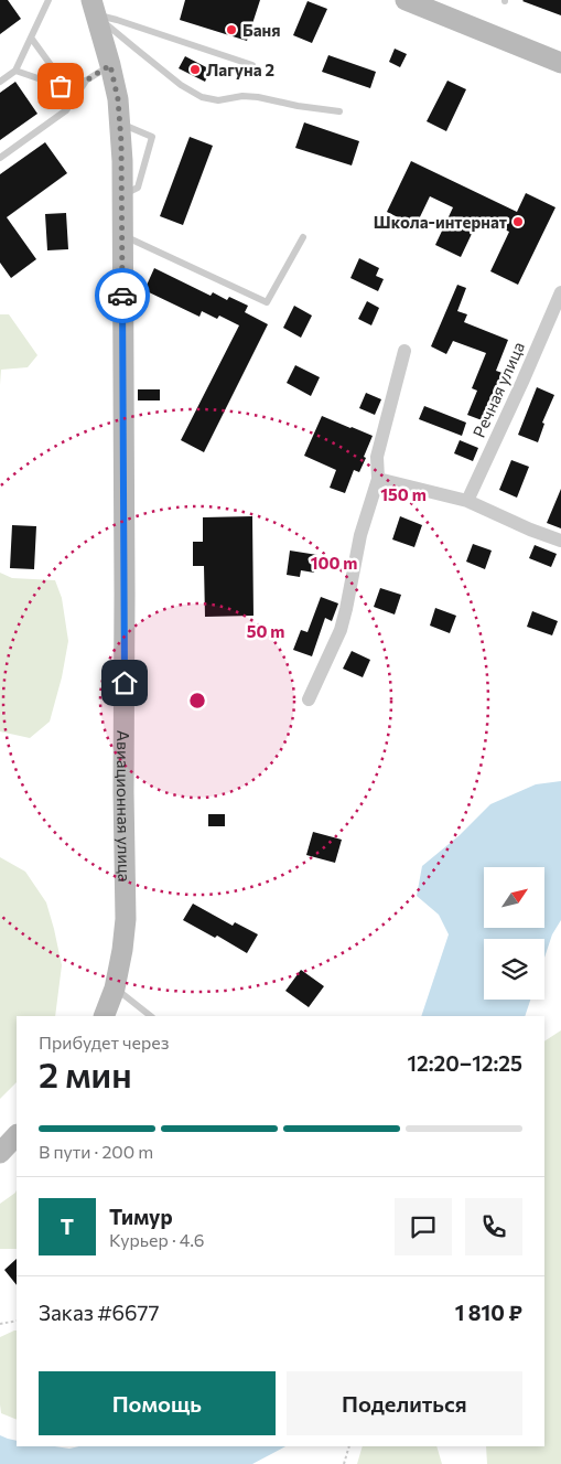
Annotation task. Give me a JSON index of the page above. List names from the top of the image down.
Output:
{
  "streets": {
    "street": ["Речная улица", "Авиационная улица"]
  },
  "places": ["Баня", "Лагуна 2", "Школа-интернат"],
  "north": "top right",
  "page": {
    "heading": ["2 мин", "Прибудет через", "12:20–12:25"],
    "panel": [
      "Тимур",
      "Курьер · 4.6",
      "Заказ #6677",
      "1 810 ₽"
    ],
    "bar": "В пути · 200 m",
    "round": "Т",
    "buttons": ["Помощь", "Поделиться"]
  },
  "rings": ["150 m", "100 m", "50 m"]
}
